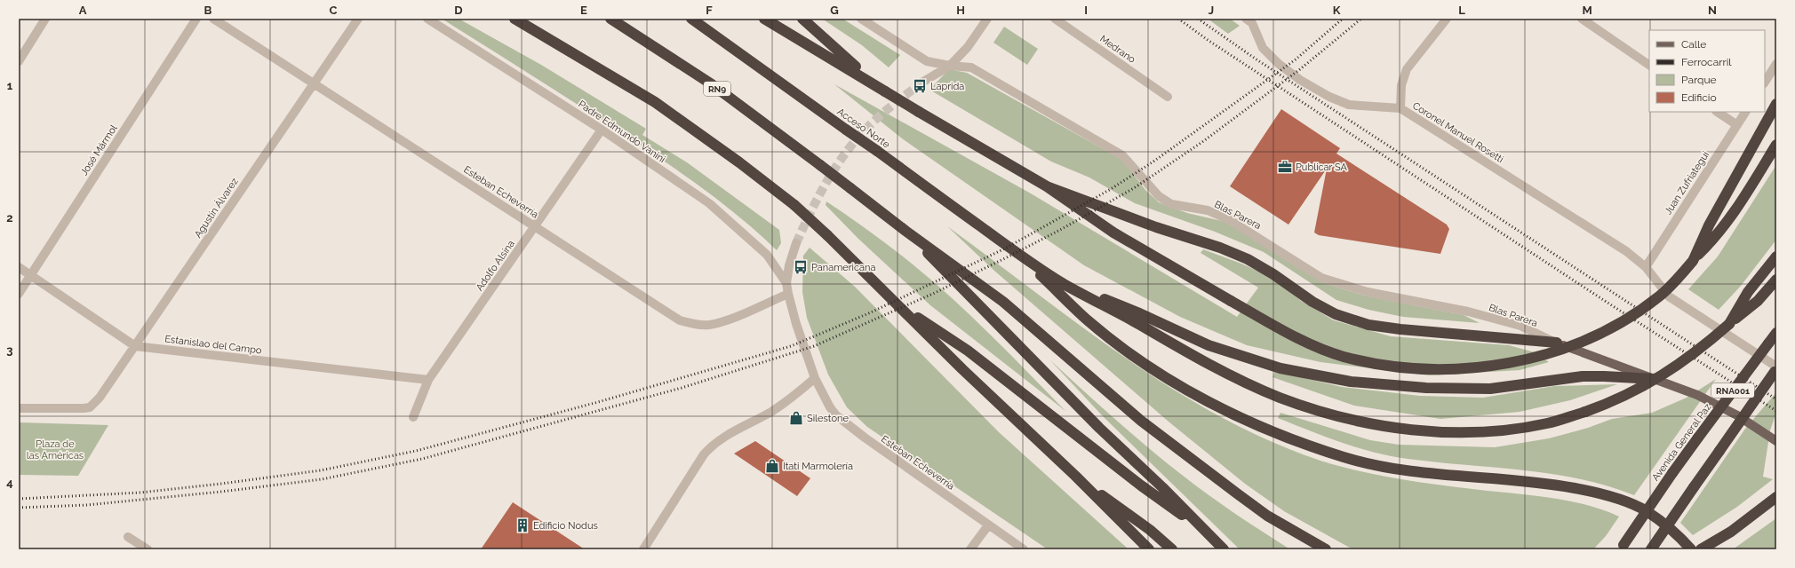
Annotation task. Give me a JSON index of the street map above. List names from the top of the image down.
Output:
{
  "streets": {
    "highway": [
      "RN9",
      "Acceso Norte",
      "RNA001",
      "Avenida General Paz"
    ],
    "street": [
      "Medrano",
      "Padre Edmundo Vanini",
      "Coronel Manuel Rosetti",
      "José Mármol",
      "Juan Zufriategui",
      "Esteban Echeverría",
      "Agustín Álvarez",
      "Blas Parera",
      "Adolfo Alsina",
      "Estanislao del Campo"
    ]
  },
  "crossings": [
    ["Padre Edmundo Vanini", "Esteban Echeverría"],
    ["Padre Edmundo Vanini", "Adolfo Alsina"],
    ["Coronel Manuel Rosetti", "Juan Zufriategui"],
    ["Coronel Manuel Rosetti", "RNA001"],
    ["José Mármol", "Estanislao del Campo"],
    ["Esteban Echeverría", "Agustín Álvarez"],
    ["Esteban Echeverría", "Adolfo Alsina"],
    ["Agustín Álvarez", "Estanislao del Campo"],
    ["Adolfo Alsina", "Estanislao del Campo"]
  ],
  "parks": ["Plaza de las Américas"],
  "places": {
    "bus stop": ["Laprida", "Panamericana"],
    "office": ["Publicar SA"],
    "shop": ["Silestone", "Itati Marmolería"],
    "building": ["Edificio Nodus"]
  },
  "legend": [
    "Calle",
    "Ferrocarril",
    "Parque",
    "Edificio"
  ],
  "grid": {
    "columns": [
      "A",
      "B",
      "C",
      "D",
      "E",
      "F",
      "G",
      "H",
      "I",
      "J",
      "K",
      "L",
      "M",
      "N"
    ],
    "rows": [
      "1",
      "2",
      "3",
      "4"
    ]
  }
}
